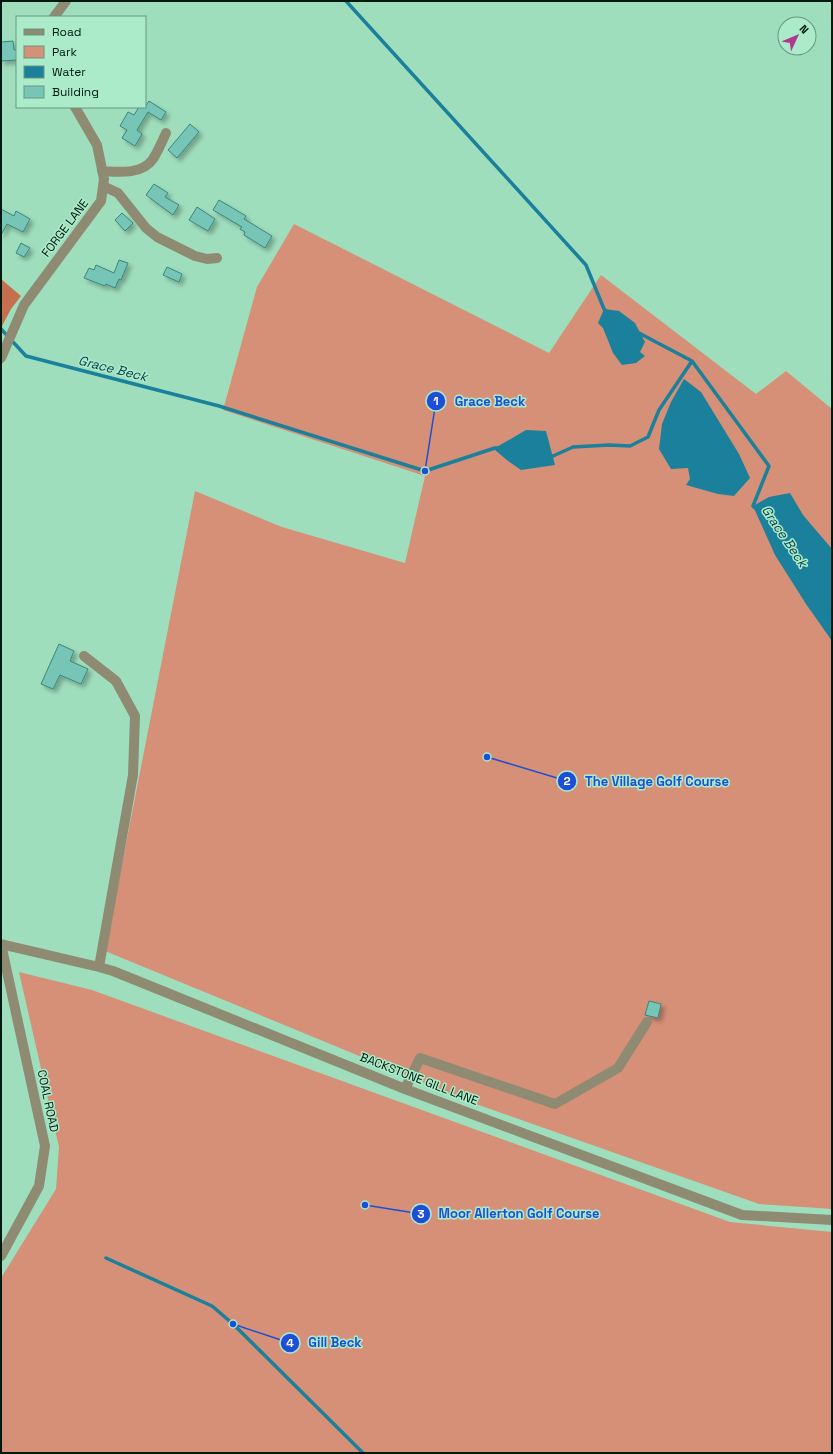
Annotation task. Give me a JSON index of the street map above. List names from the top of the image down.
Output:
{
  "streets": {
    "street": ["FORGE LANE", "BACKSTONE GILL LANE", "COAL ROAD"]
  },
  "crossings": [
    ["BACKSTONE GILL LANE", "COAL ROAD"]
  ],
  "water": ["Grace Beck"],
  "places": [
    "Grace Beck",
    "The Village Golf Course",
    "Moor Allerton Golf Course",
    "Gill Beck"
  ],
  "legend": [
    "Road",
    "Park",
    "Water",
    "Building"
  ],
  "north": "top right"
}
